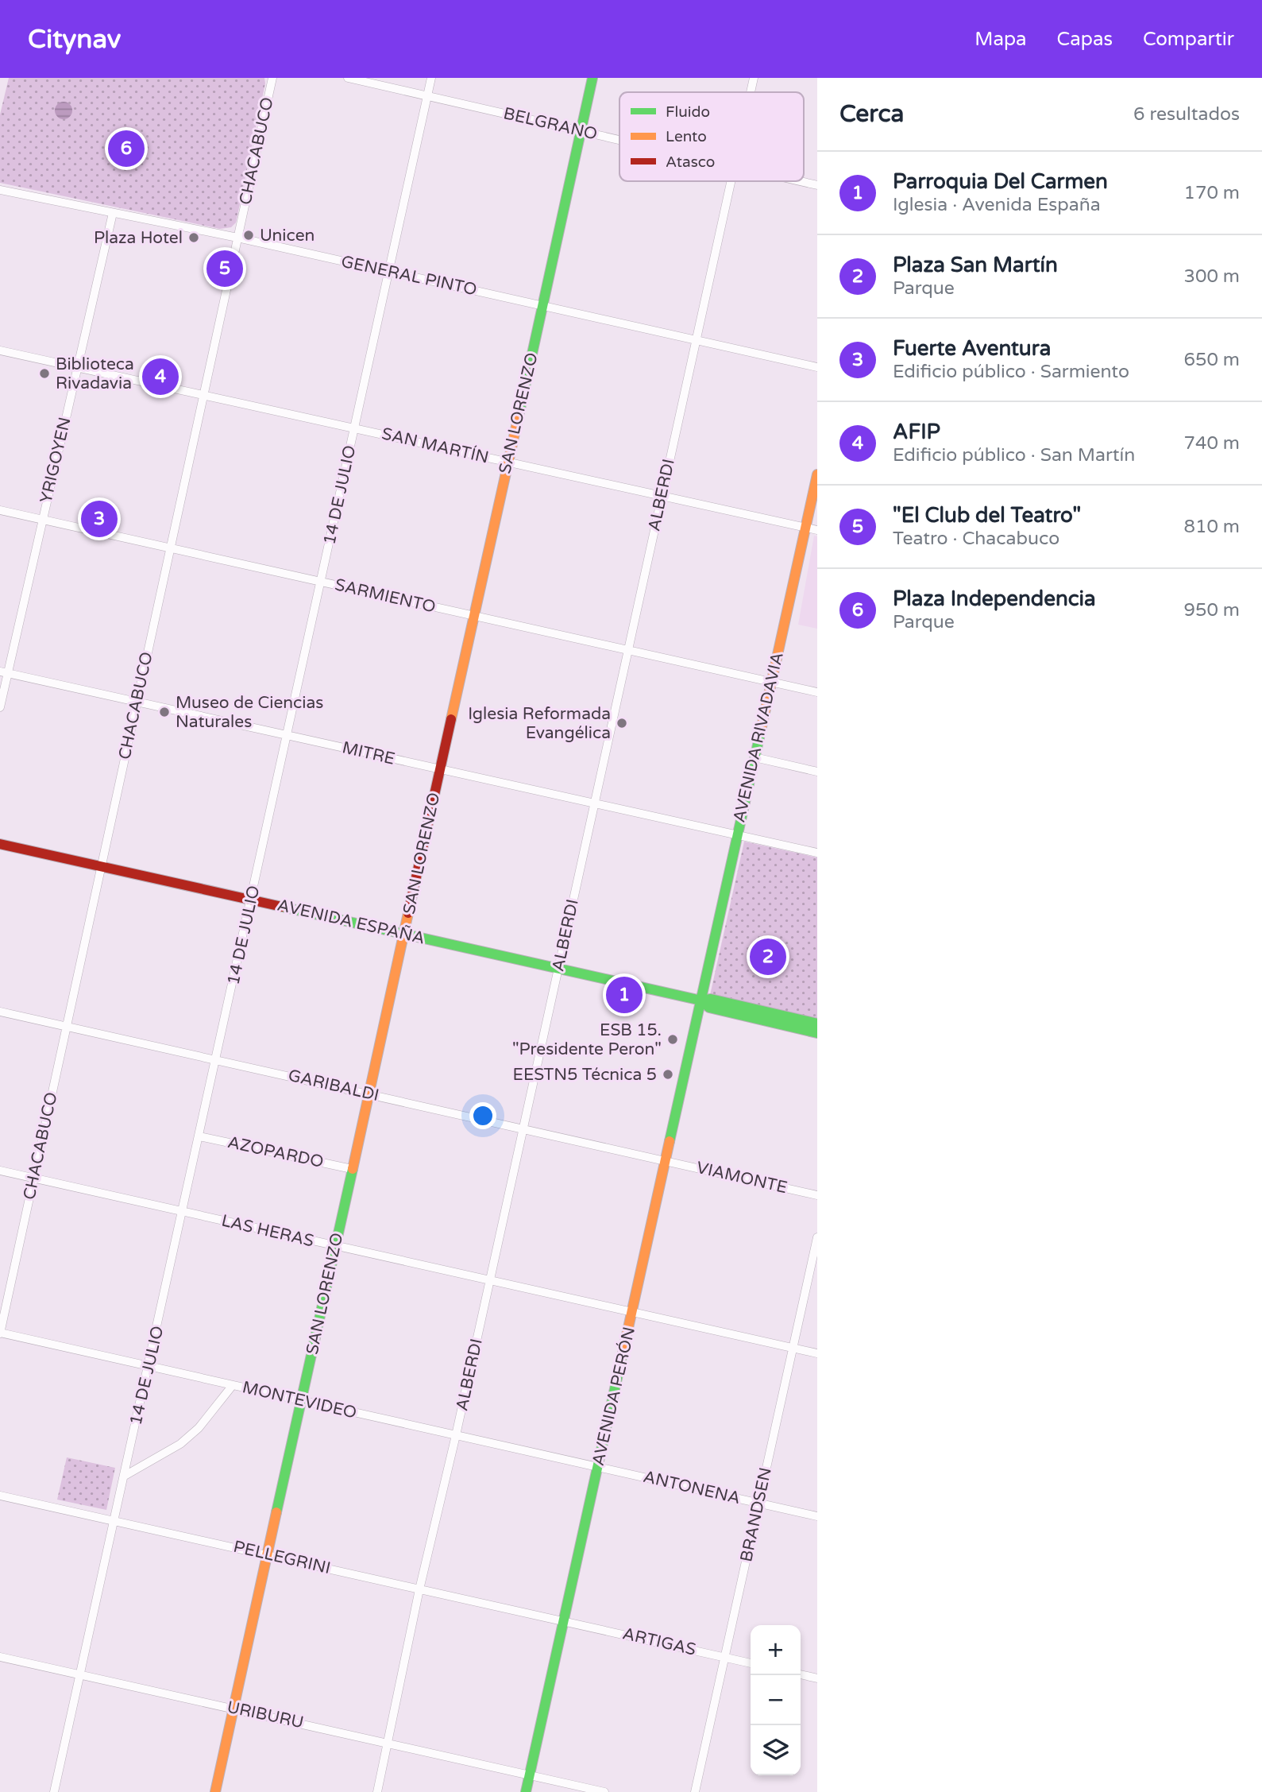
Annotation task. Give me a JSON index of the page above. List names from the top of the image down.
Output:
{
  "streets": {
    "main road": [
      "SAN LORENZO",
      "AVENIDA RIVADAVIA",
      "AVENIDA ESPAÑA",
      "AVENIDA PERÓN"
    ],
    "street": [
      "BELGRANO",
      "CHACABUCO",
      "GENERAL PINTO",
      "SAN MARTÍN",
      "YRIGOYEN",
      "14 DE JULIO",
      "ALBERDI",
      "SARMIENTO",
      "MITRE",
      "GARIBALDI",
      "AZOPARDO",
      "VIAMONTE",
      "LAS HERAS",
      "MONTEVIDEO",
      "ANTONENA",
      "BRANDSEN",
      "PELLEGRINI",
      "ARTIGAS",
      "URIBURU"
    ]
  },
  "crossings": [
    ["BELGRANO", "SAN LORENZO"],
    ["BELGRANO", "14 DE JULIO"],
    ["CHACABUCO", "GENERAL PINTO"],
    ["CHACABUCO", "SAN MARTÍN"],
    ["CHACABUCO", "SARMIENTO"],
    ["CHACABUCO", "MITRE"],
    ["CHACABUCO", "AVENIDA ESPAÑA"],
    ["CHACABUCO", "GARIBALDI"],
    ["CHACABUCO", "LAS HERAS"],
    ["CHACABUCO", "MONTEVIDEO"],
    ["GENERAL PINTO", "SAN LORENZO"],
    ["GENERAL PINTO", "YRIGOYEN"],
    ["GENERAL PINTO", "14 DE JULIO"],
    ["GENERAL PINTO", "ALBERDI"],
    ["SAN LORENZO", "SAN MARTÍN"],
    ["SAN LORENZO", "SARMIENTO"],
    ["SAN LORENZO", "MITRE"],
    ["SAN LORENZO", "AVENIDA ESPAÑA"],
    ["SAN LORENZO", "GARIBALDI"],
    ["SAN LORENZO", "AZOPARDO"],
    ["SAN LORENZO", "LAS HERAS"],
    ["SAN LORENZO", "MONTEVIDEO"],
    ["SAN LORENZO", "PELLEGRINI"],
    ["SAN LORENZO", "URIBURU"],
    ["SAN MARTÍN", "YRIGOYEN"],
    ["SAN MARTÍN", "14 DE JULIO"],
    ["SAN MARTÍN", "ALBERDI"],
    ["SAN MARTÍN", "AVENIDA RIVADAVIA"],
    ["YRIGOYEN", "SARMIENTO"],
    ["YRIGOYEN", "MITRE"],
    ["14 DE JULIO", "SARMIENTO"],
    ["14 DE JULIO", "MITRE"],
    ["14 DE JULIO", "AVENIDA ESPAÑA"],
    ["14 DE JULIO", "GARIBALDI"],
    ["14 DE JULIO", "AZOPARDO"],
    ["14 DE JULIO", "LAS HERAS"],
    ["14 DE JULIO", "MONTEVIDEO"],
    ["14 DE JULIO", "PELLEGRINI"],
    ["14 DE JULIO", "URIBURU"],
    ["ALBERDI", "SARMIENTO"],
    ["ALBERDI", "MITRE"],
    ["ALBERDI", "AVENIDA ESPAÑA"],
    ["ALBERDI", "GARIBALDI"],
    ["ALBERDI", "LAS HERAS"],
    ["ALBERDI", "MONTEVIDEO"],
    ["ALBERDI", "PELLEGRINI"],
    ["ALBERDI", "URIBURU"],
    ["SARMIENTO", "AVENIDA RIVADAVIA"],
    ["AVENIDA RIVADAVIA", "MITRE"],
    ["AVENIDA RIVADAVIA", "AVENIDA ESPAÑA"],
    ["AVENIDA RIVADAVIA", "AVENIDA PERÓN"],
    ["AVENIDA ESPAÑA", "AVENIDA PERÓN"],
    ["GARIBALDI", "VIAMONTE"],
    ["GARIBALDI", "AVENIDA PERÓN"],
    ["VIAMONTE", "AVENIDA PERÓN"],
    ["LAS HERAS", "AVENIDA PERÓN"],
    ["LAS HERAS", "BRANDSEN"],
    ["AVENIDA PERÓN", "MONTEVIDEO"],
    ["AVENIDA PERÓN", "ANTONENA"],
    ["AVENIDA PERÓN", "PELLEGRINI"],
    ["AVENIDA PERÓN", "ARTIGAS"],
    ["AVENIDA PERÓN", "URIBURU"],
    ["MONTEVIDEO", "ANTONENA"],
    ["ANTONENA", "BRANDSEN"],
    ["BRANDSEN", "ARTIGAS"],
    ["PELLEGRINI", "ARTIGAS"]
  ],
  "places": [
    "Unicen",
    "Plaza Hotel",
    "Biblioteca Rivadavia",
    "Museo de Ciencias Naturales",
    "Iglesia Reformada Evangélica",
    "ESB 15. \"Presidente Peron\"",
    "EESTN5 Técnica 5"
  ],
  "legend": ["Fluido", "Lento", "Atasco"],
  "page": {
    "header": "Citynav",
    "nav": ["Mapa", "Capas", "Compartir"],
    "heading": ["Cerca", "6 resultados"],
    "pins": [
      "6",
      "5",
      "4",
      "3",
      "2",
      "1"
    ],
    "list": [
      {
        "mark": "1",
        "name": "Parroquia Del Carmen",
        "note": "Iglesia · Avenida España",
        "value": "170 m"
      },
      {
        "mark": "2",
        "name": "Plaza San Martín",
        "note": "Parque",
        "value": "300 m"
      },
      {
        "mark": "3",
        "name": "Fuerte Aventura",
        "note": "Edificio público · Sarmiento",
        "value": "650 m"
      },
      {
        "mark": "4",
        "name": "AFIP",
        "note": "Edificio público · San Martín",
        "value": "740 m"
      },
      {
        "mark": "5",
        "name": "\"El Club del Teatro\"",
        "note": "Teatro · Chacabuco",
        "value": "810 m"
      },
      {
        "mark": "6",
        "name": "Plaza Independencia",
        "note": "Parque",
        "value": "950 m"
      }
    ],
    "map_buttons": ["+", "−"]
  }
}
